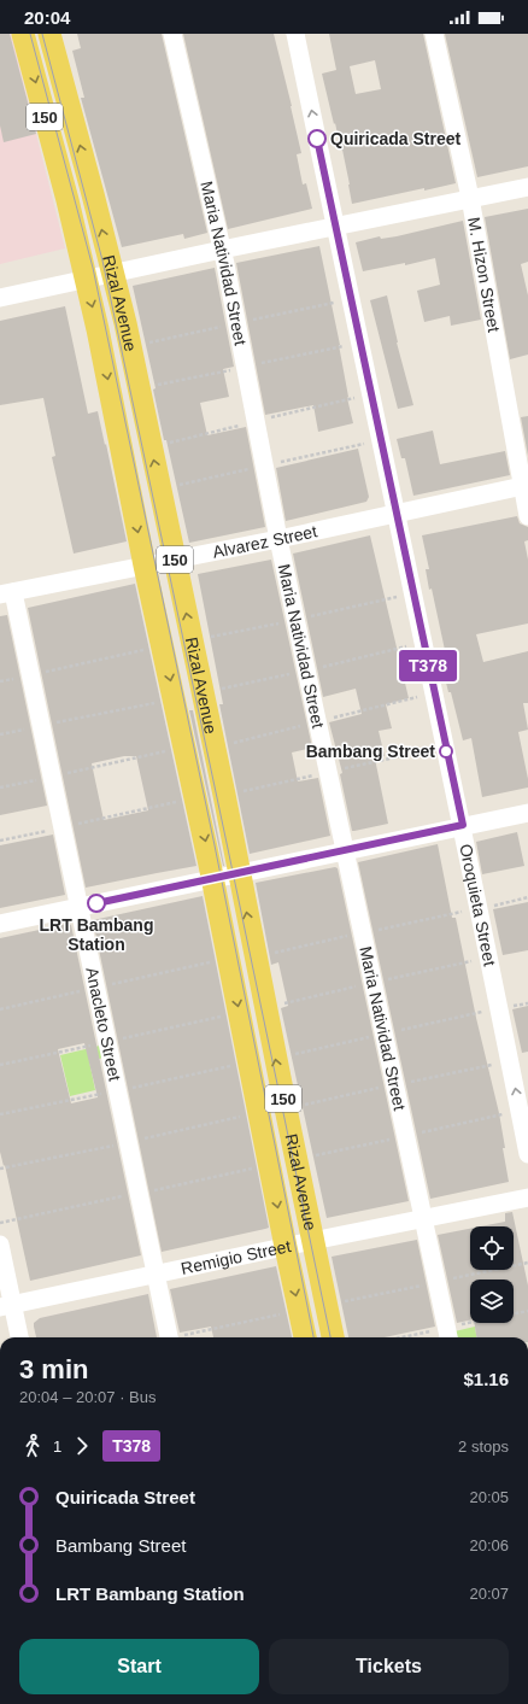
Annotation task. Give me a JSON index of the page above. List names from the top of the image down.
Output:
{
  "streets": {
    "main road": ["150", "Rizal Avenue"],
    "street": [
      "Maria Natividad Street",
      "M. Hizon Street",
      "Alvarez Street",
      "Oroquieta Street",
      "Anacleto Street",
      "Remigio Street"
    ]
  },
  "crossings": [
    ["Maria Natividad Street", "Alvarez Street"],
    ["Maria Natividad Street", "Remigio Street"],
    ["M. Hizon Street", "Alvarez Street"],
    ["Rizal Avenue", "Alvarez Street"],
    ["Rizal Avenue", "Remigio Street"],
    ["Alvarez Street", "Oroquieta Street"],
    ["Alvarez Street", "Anacleto Street"],
    ["Anacleto Street", "Remigio Street"]
  ],
  "one_way": ["Oroquieta Street"],
  "places": ["Quiricada Street", "Bambang Street", "LRT Bambang Station"],
  "lines": ["bus line T378"],
  "page": {
    "status": "20:04",
    "on_map": "T378",
    "heading": ["3 min", "20:04 – 20:07 · Bus", "$1.16"],
    "legs": ["1", "T378", "2 stops"],
    "list": [
      {
        "name": "Quiricada Street",
        "value": "20:05"
      },
      {
        "name": "Bambang Street",
        "value": "20:06"
      },
      {
        "name": "LRT Bambang Station",
        "value": "20:07"
      }
    ],
    "buttons": ["Start", "Tickets"]
  }
}
